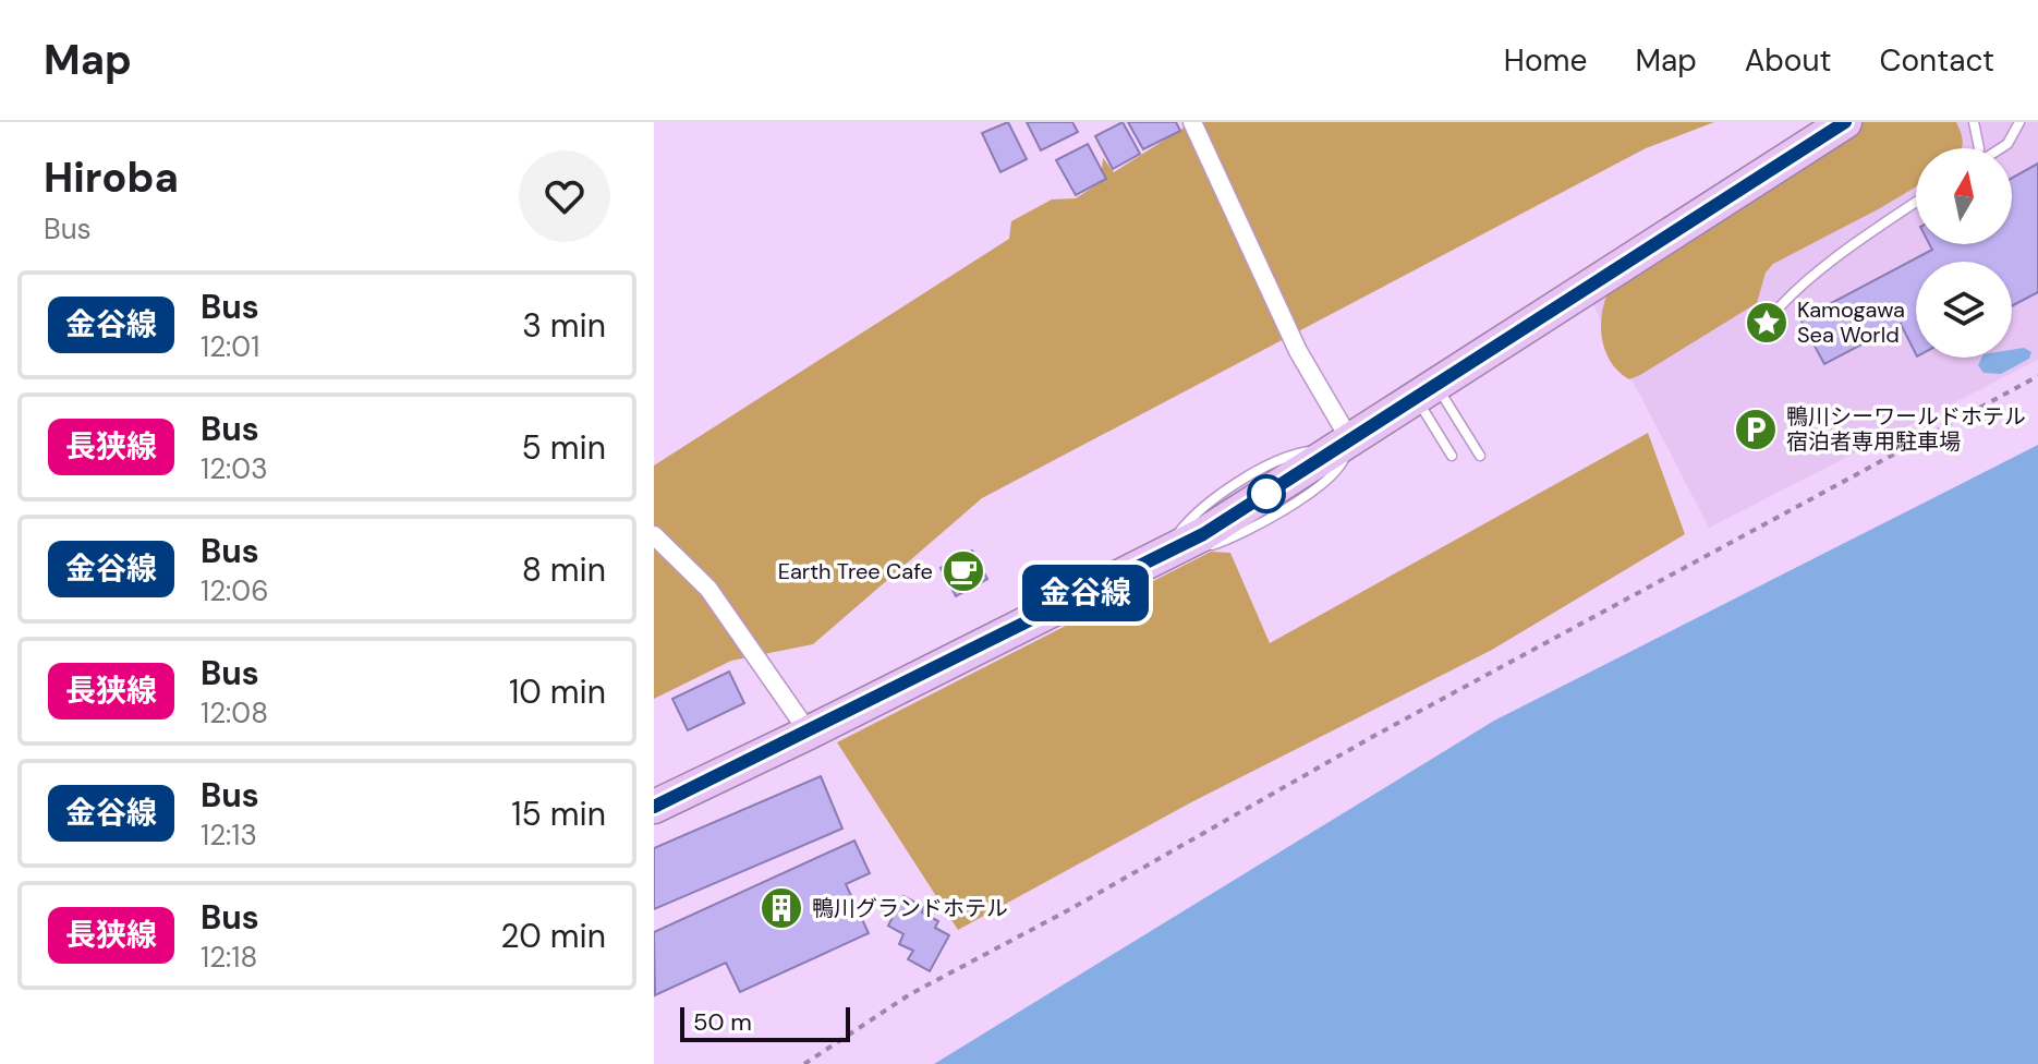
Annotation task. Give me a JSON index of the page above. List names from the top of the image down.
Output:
{
  "places": {
    "place": ["Kamogawa Sea World"],
    "parking": ["鴨川シーワールドホテル 宿泊者専用駐車場"],
    "cafe": ["Earth Tree Cafe"],
    "building": ["鴨川グランドホテル"]
  },
  "lines": ["bus line 金谷線"],
  "scale_bar": "50 m",
  "north": "top",
  "page": {
    "header": "Map",
    "nav": [
      "Home",
      "Map",
      "About",
      "Contact"
    ],
    "heading": ["Hiroba", "Bus"],
    "on_map": "金谷線",
    "list": [
      {
        "mark": "金谷線",
        "name": "Bus",
        "note": "12:01",
        "value": "3 min"
      },
      {
        "mark": "長狭線",
        "name": "Bus",
        "note": "12:03",
        "value": "5 min"
      },
      {
        "mark": "金谷線",
        "name": "Bus",
        "note": "12:06",
        "value": "8 min"
      },
      {
        "mark": "長狭線",
        "name": "Bus",
        "note": "12:08",
        "value": "10 min"
      },
      {
        "mark": "金谷線",
        "name": "Bus",
        "note": "12:13",
        "value": "15 min"
      },
      {
        "mark": "長狭線",
        "name": "Bus",
        "note": "12:18",
        "value": "20 min"
      }
    ],
    "scale": "50 m"
  }
}
